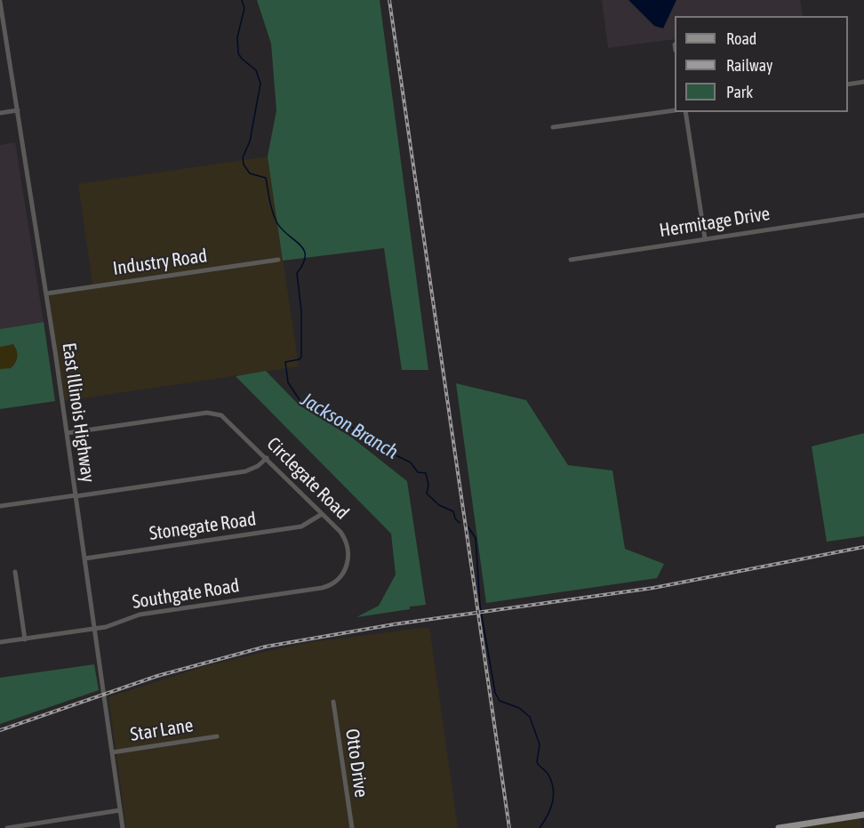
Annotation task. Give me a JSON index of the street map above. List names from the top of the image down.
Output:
{
  "streets": {
    "street": [
      "Hermitage Drive",
      "Industry Road",
      "East Illinois Highway",
      "Circlegate Road",
      "Stonegate Road",
      "Southgate Road",
      "Star Lane",
      "Otto Drive"
    ]
  },
  "crossings": [
    ["Industry Road", "East Illinois Highway"],
    ["East Illinois Highway", "Circlegate Road"],
    ["East Illinois Highway", "Stonegate Road"],
    ["East Illinois Highway", "Southgate Road"],
    ["East Illinois Highway", "Star Lane"],
    ["Circlegate Road", "Stonegate Road"],
    ["Circlegate Road", "Southgate Road"]
  ],
  "water": ["Jackson Branch"],
  "legend": ["Road", "Railway", "Park"]
}
